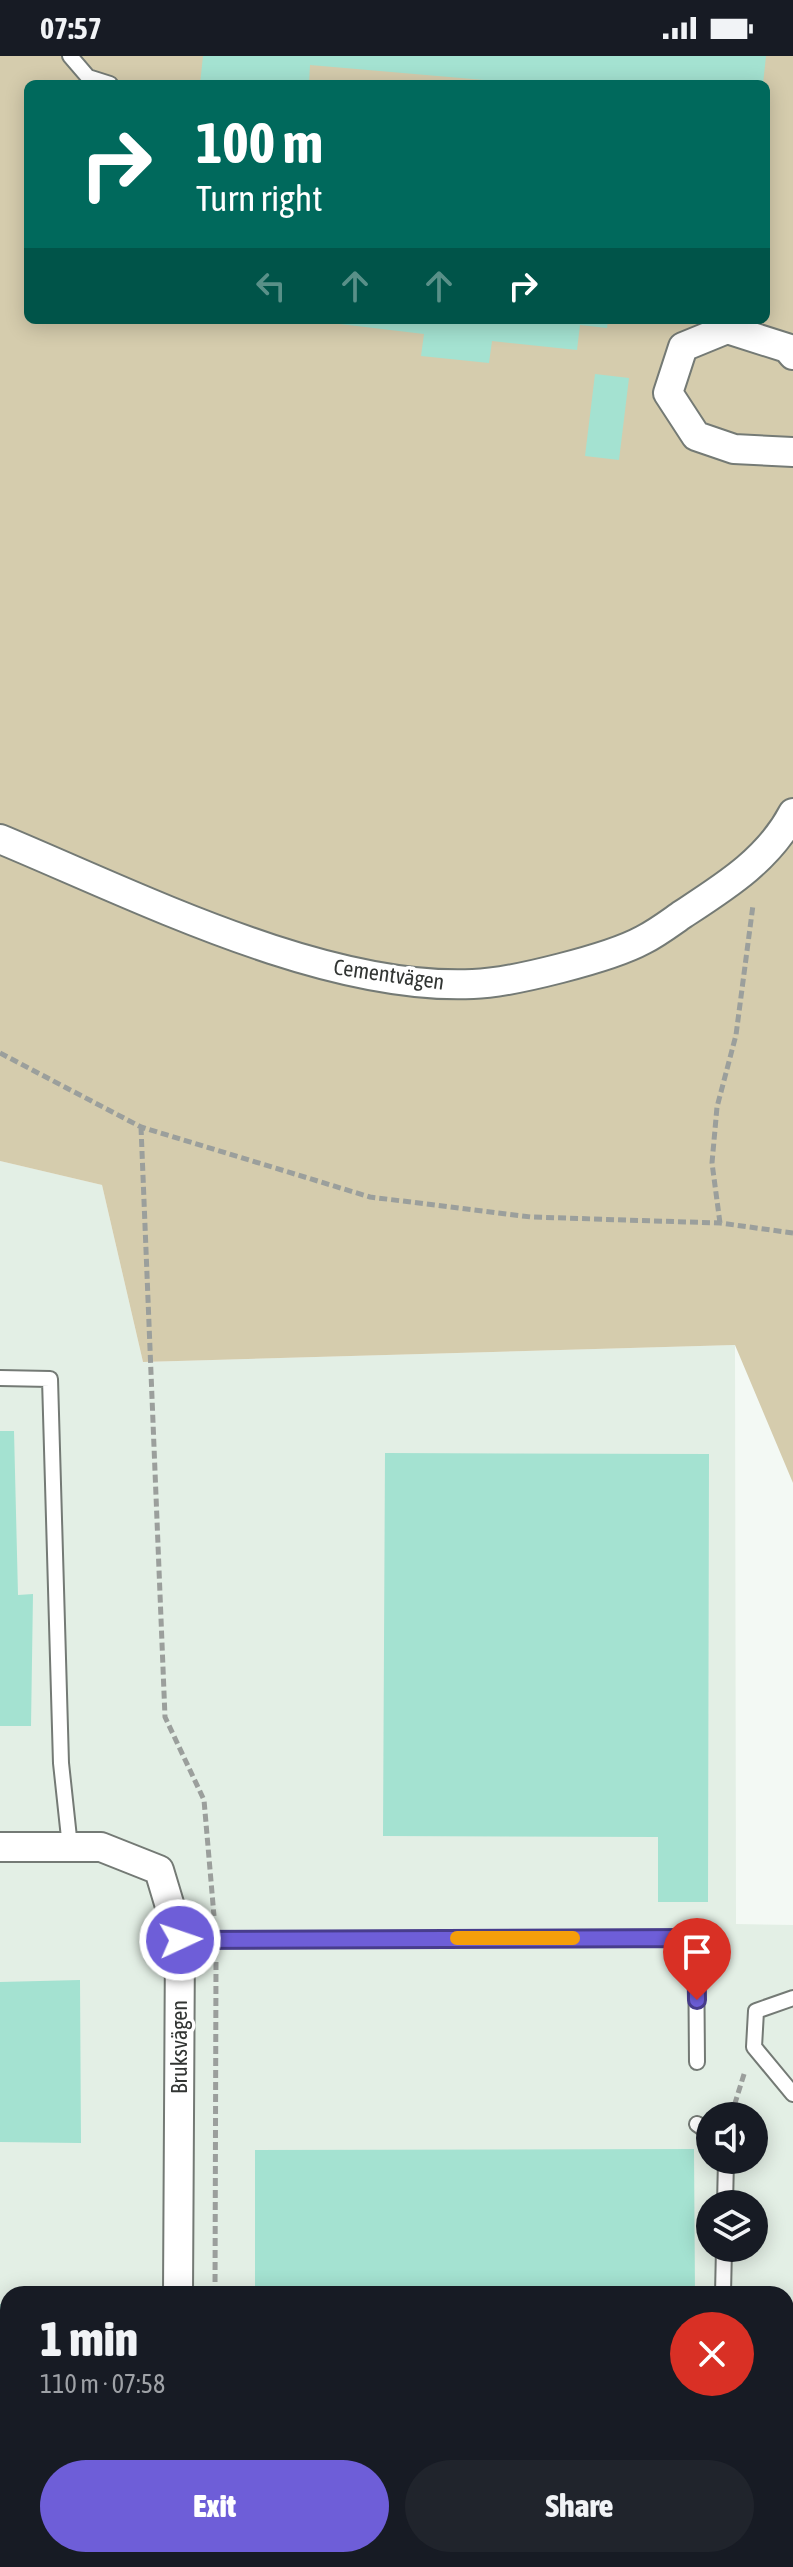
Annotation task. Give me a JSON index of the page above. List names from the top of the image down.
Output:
{
  "streets": {
    "street": ["Cementvägen", "Bruksvägen"]
  },
  "page": {
    "status": "07:57",
    "turn": ["100 m", "Turn right"],
    "heading": ["1 min", "110 m · 07:58"],
    "buttons": ["Exit", "Share"]
  }
}
